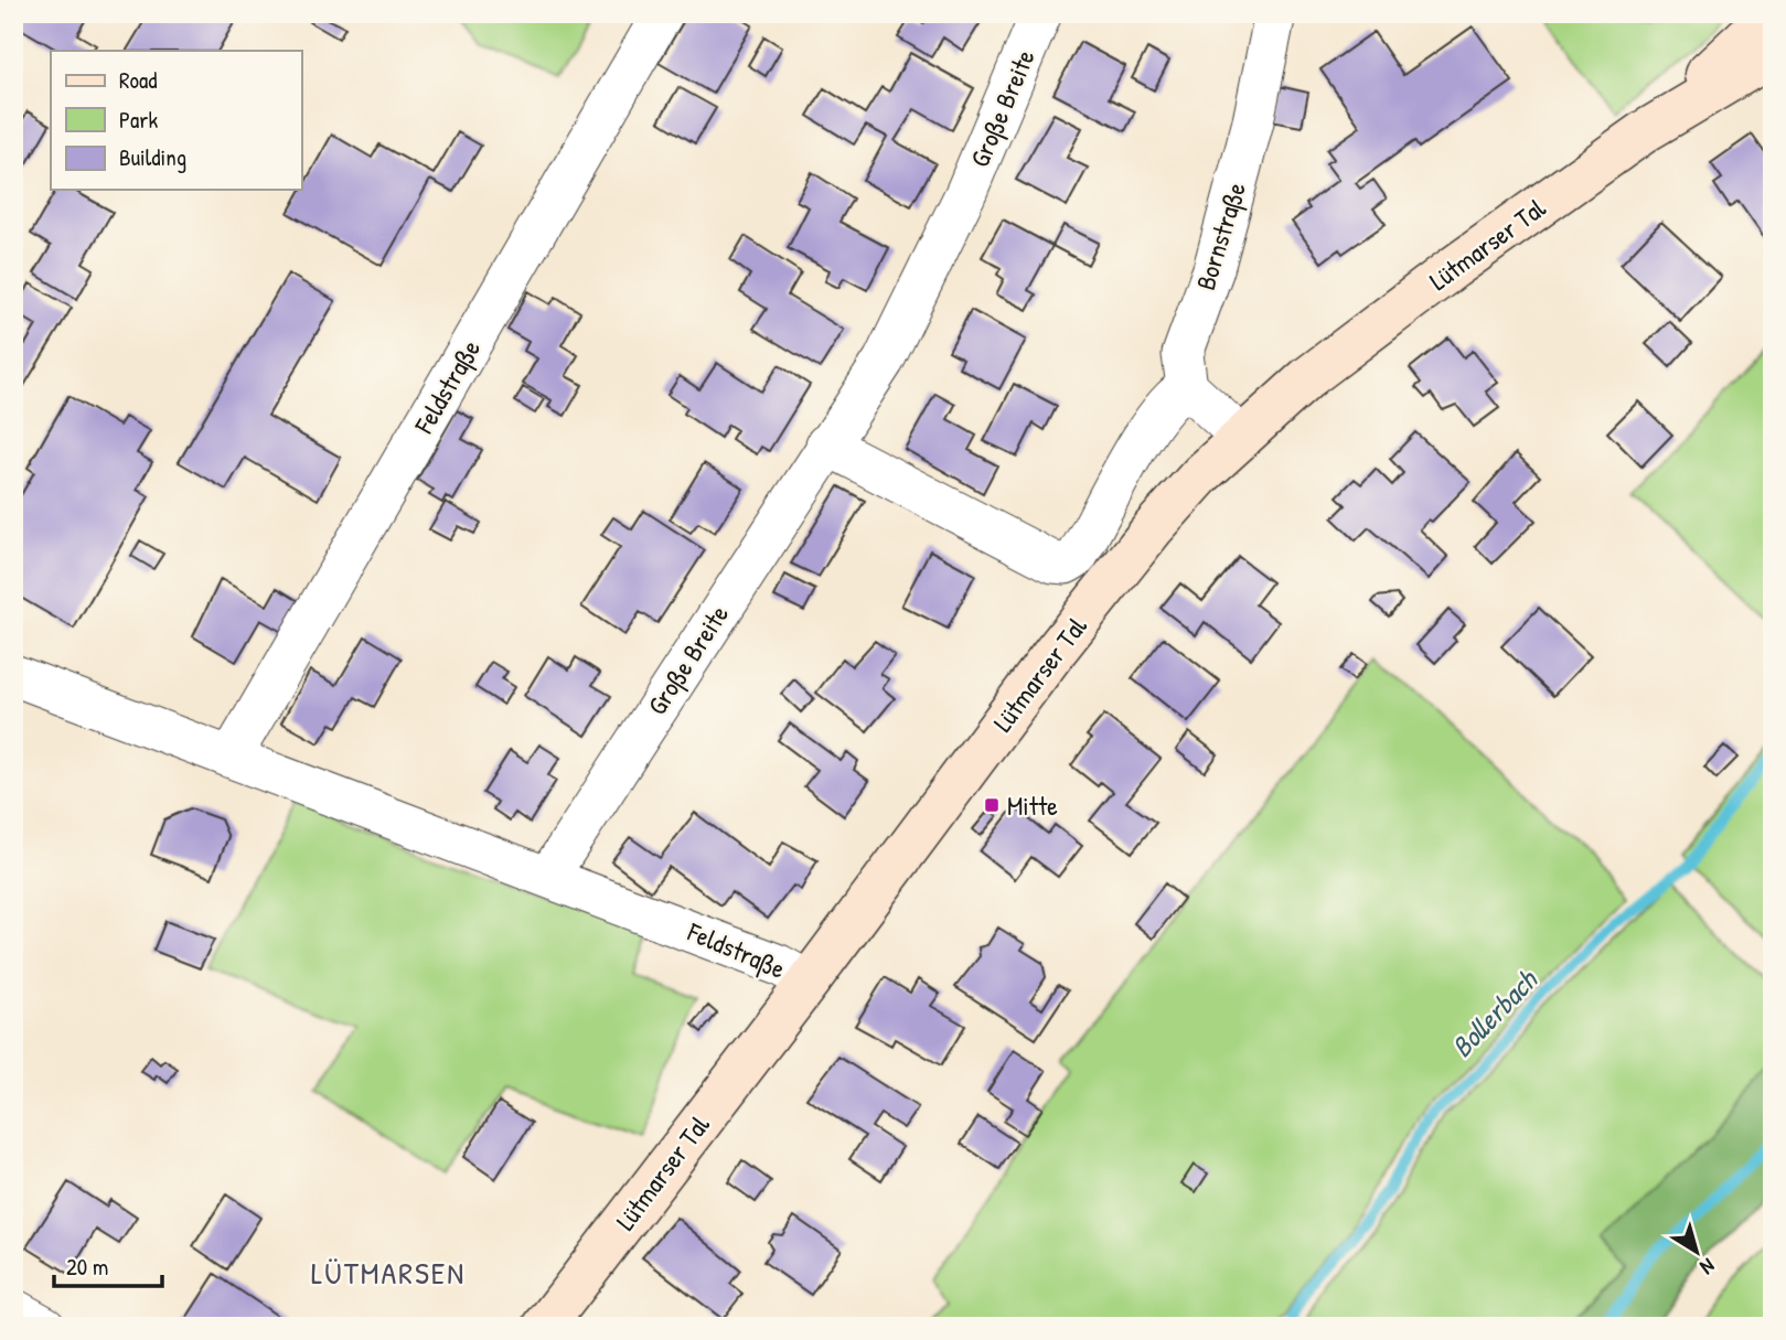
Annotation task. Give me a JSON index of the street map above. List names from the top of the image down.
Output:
{
  "streets": {
    "main road": ["Lütmarser Tal"],
    "street": ["Große Breite", "Bornstraße", "Feldstraße"]
  },
  "crossings": [
    ["Große Breite", "Feldstraße"],
    ["Lütmarser Tal", "Feldstraße"]
  ],
  "districts": ["LÜTMARSEN"],
  "water": ["Bollerbach"],
  "places": {
    "transit": ["Mitte"]
  },
  "legend": ["Road", "Park", "Building"],
  "scale_bar": "20 m",
  "north": "bottom right"
}
